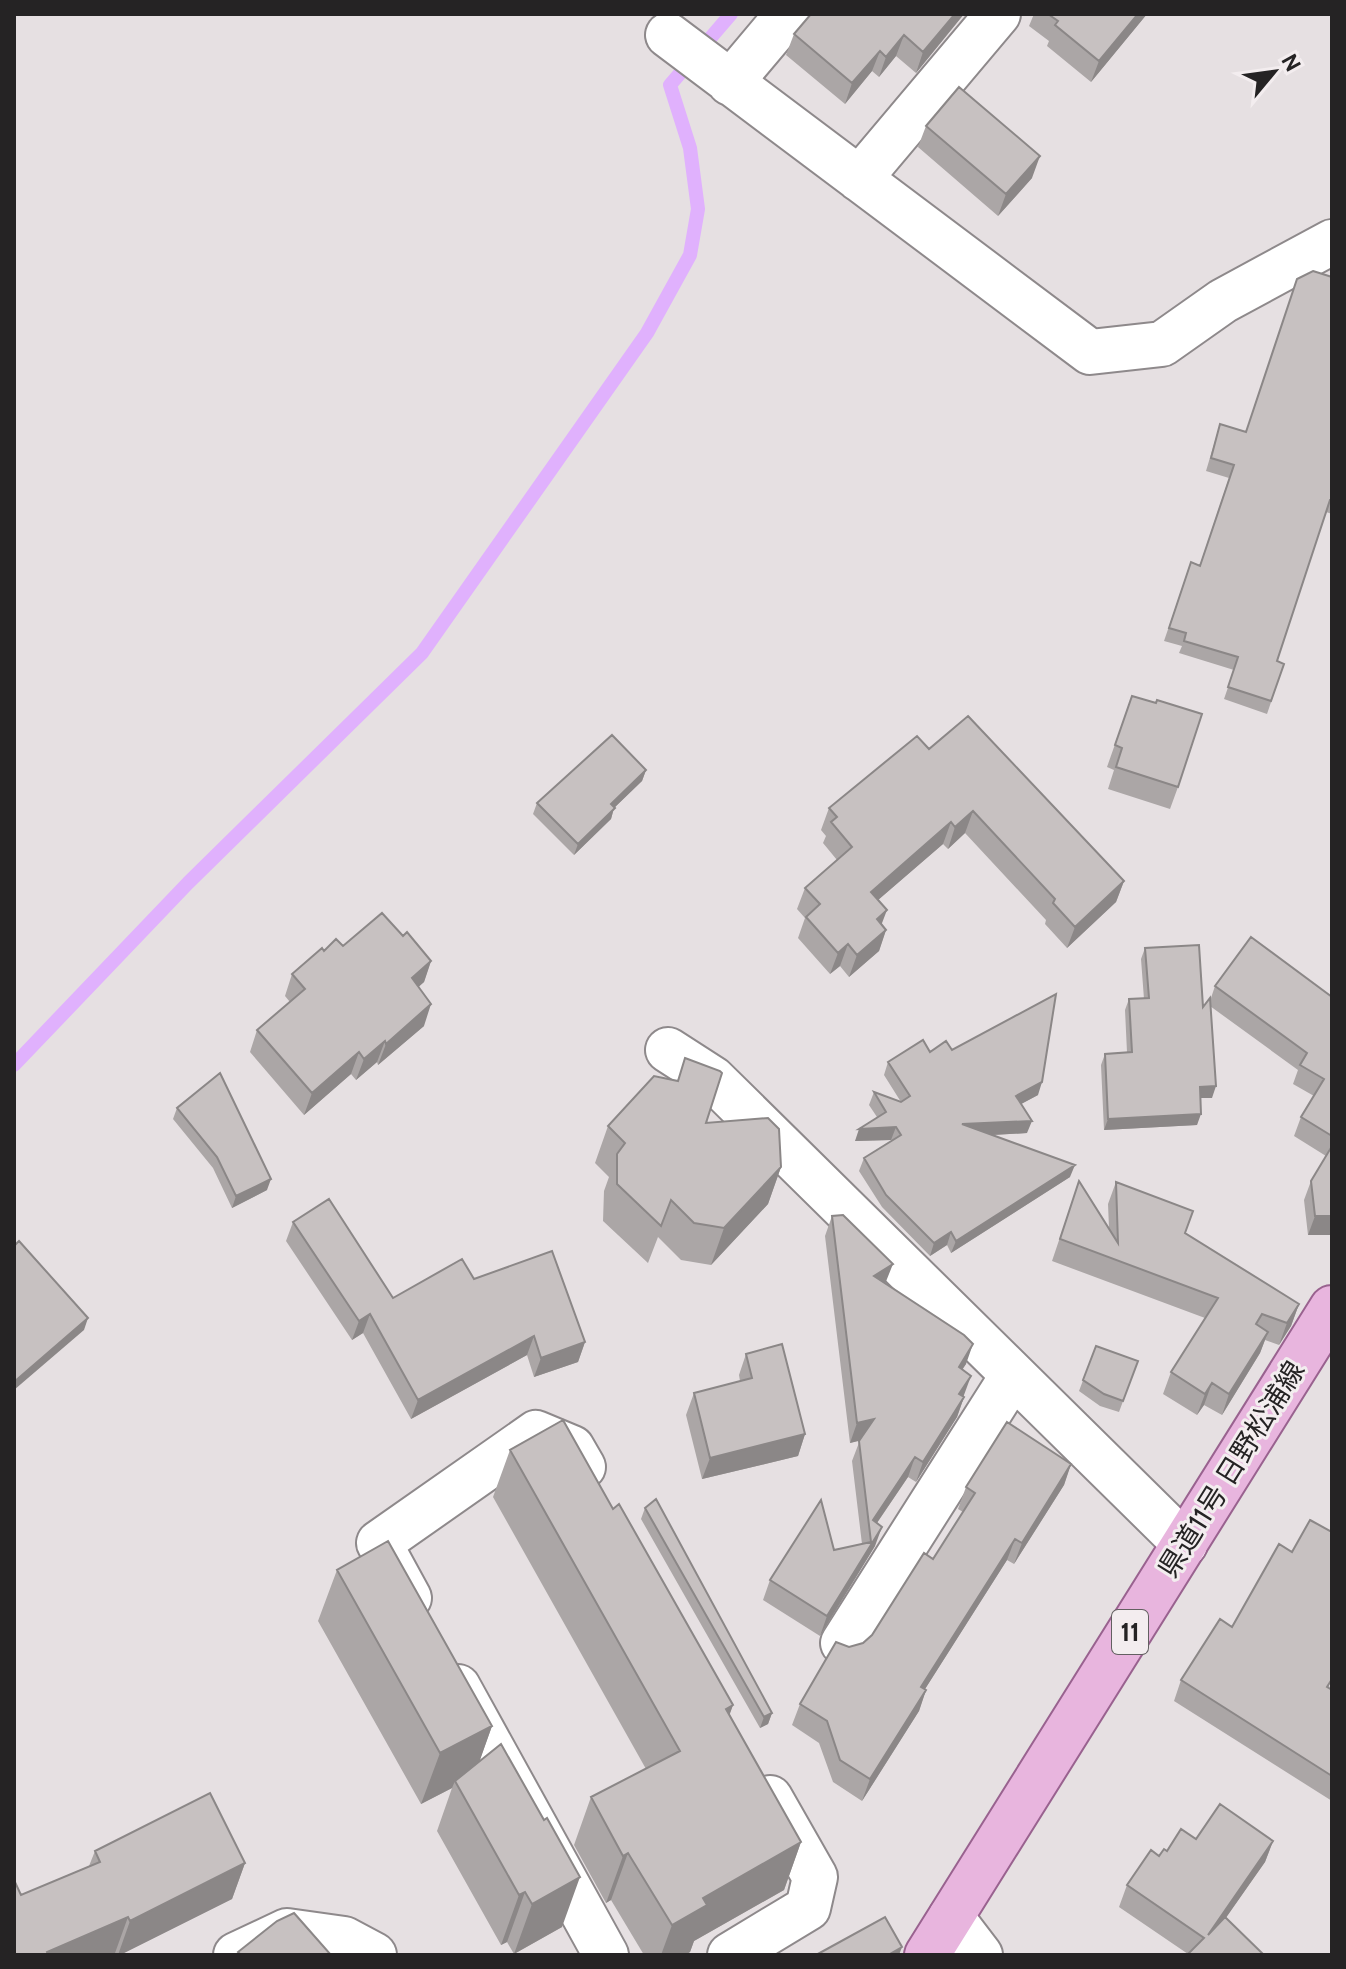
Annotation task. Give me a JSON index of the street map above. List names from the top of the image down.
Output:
{
  "streets": {
    "main road": ["県道11号 日野松浦線", "11"]
  },
  "north": "top right"
}
